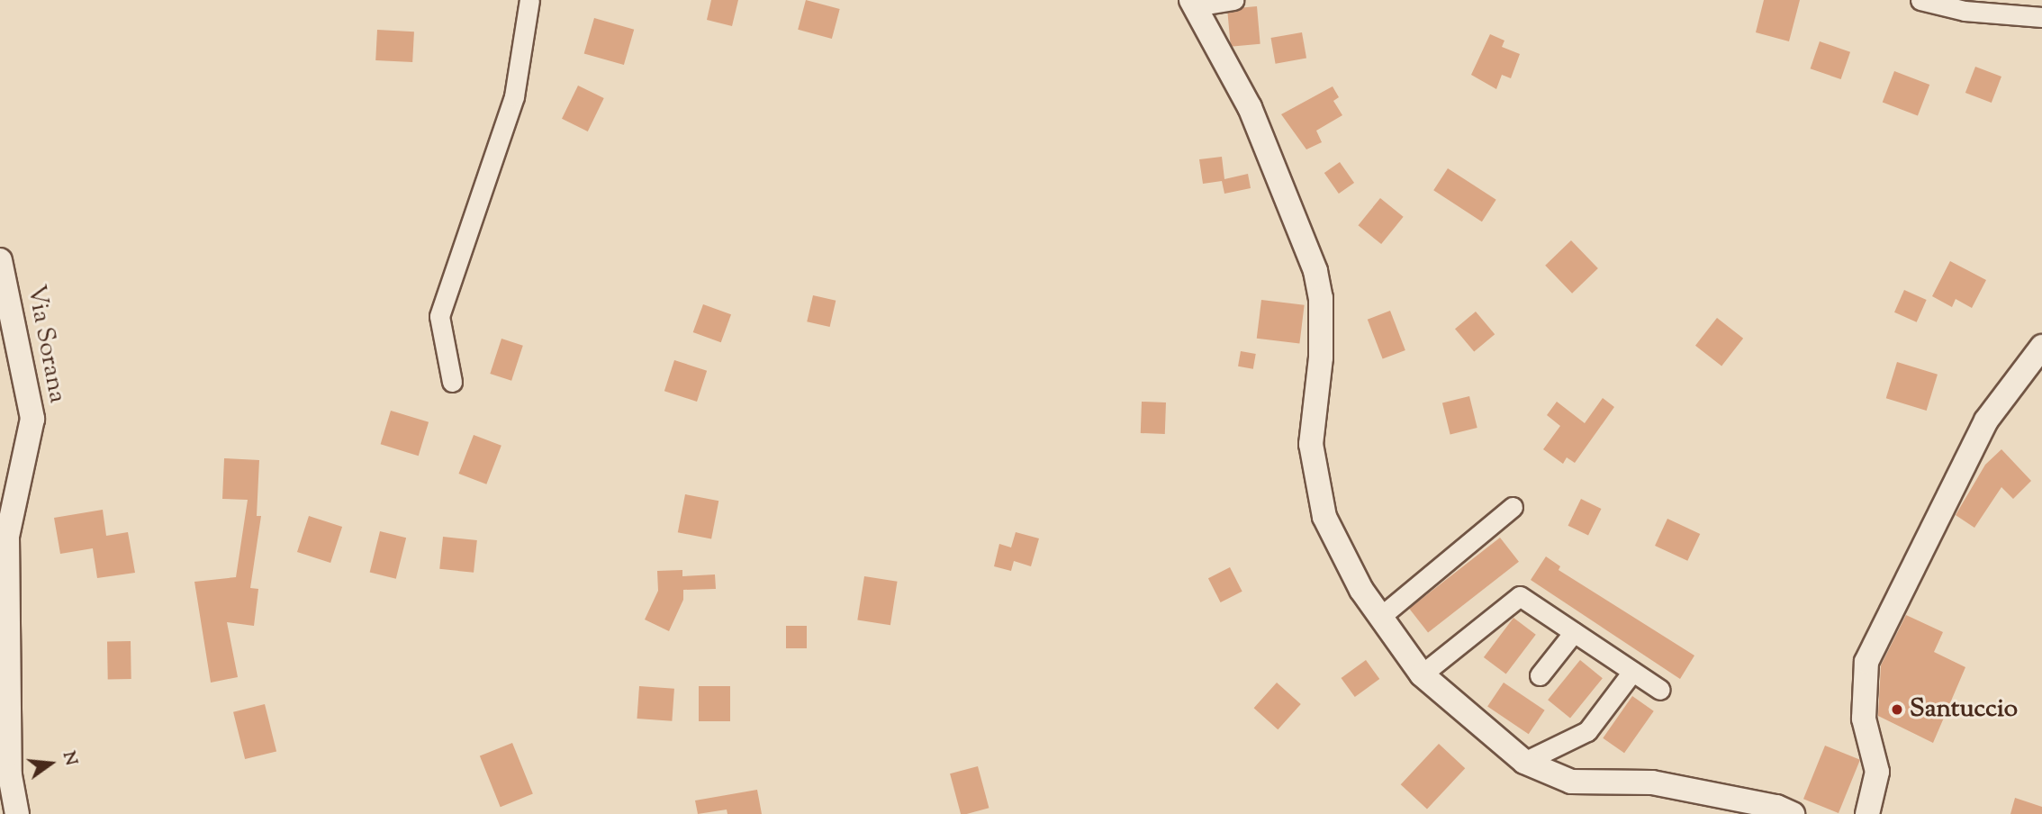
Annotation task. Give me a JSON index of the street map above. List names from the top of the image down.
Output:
{
  "streets": {
    "street": ["Via Sorana"]
  },
  "places": ["Santuccio"],
  "north": "right"
}
